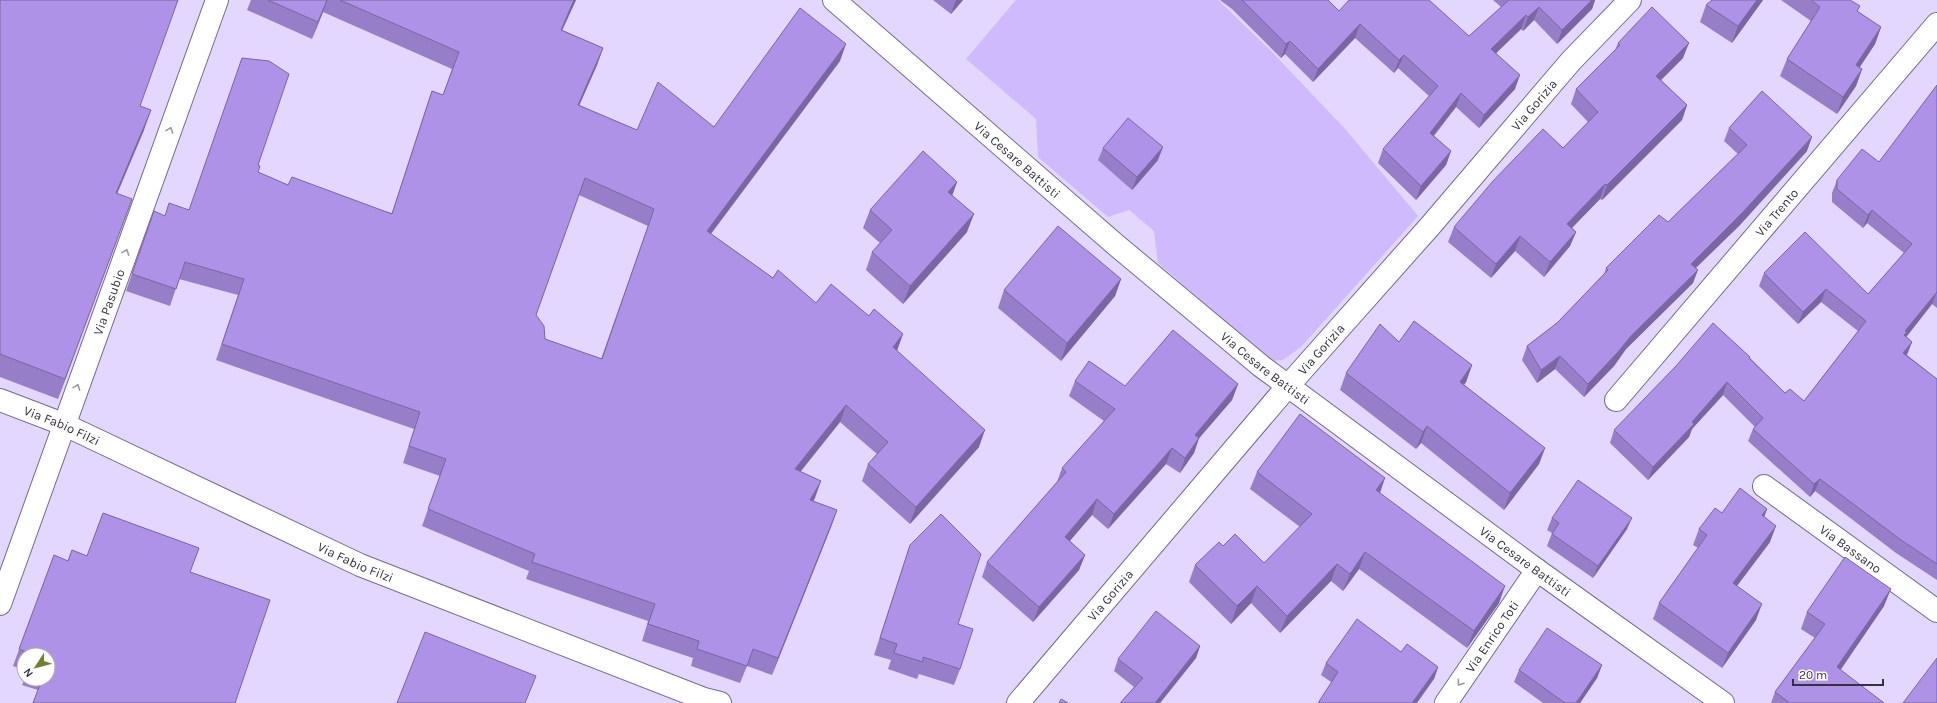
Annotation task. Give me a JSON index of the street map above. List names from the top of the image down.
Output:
{
  "streets": {
    "street": [
      "Via Gorizia",
      "Via Cesare Battisti",
      "Via Trento",
      "Via Pasubio",
      "Via Fabio Filzi",
      "Via Bassano",
      "Via Enrico Toti"
    ]
  },
  "crossings": [
    ["Via Gorizia", "Via Cesare Battisti"],
    ["Via Cesare Battisti", "Via Enrico Toti"],
    ["Via Pasubio", "Via Fabio Filzi"]
  ],
  "one_way": ["Via Pasubio", "Via Enrico Toti"],
  "scale_bar": "20 m",
  "north": "bottom left"
}
